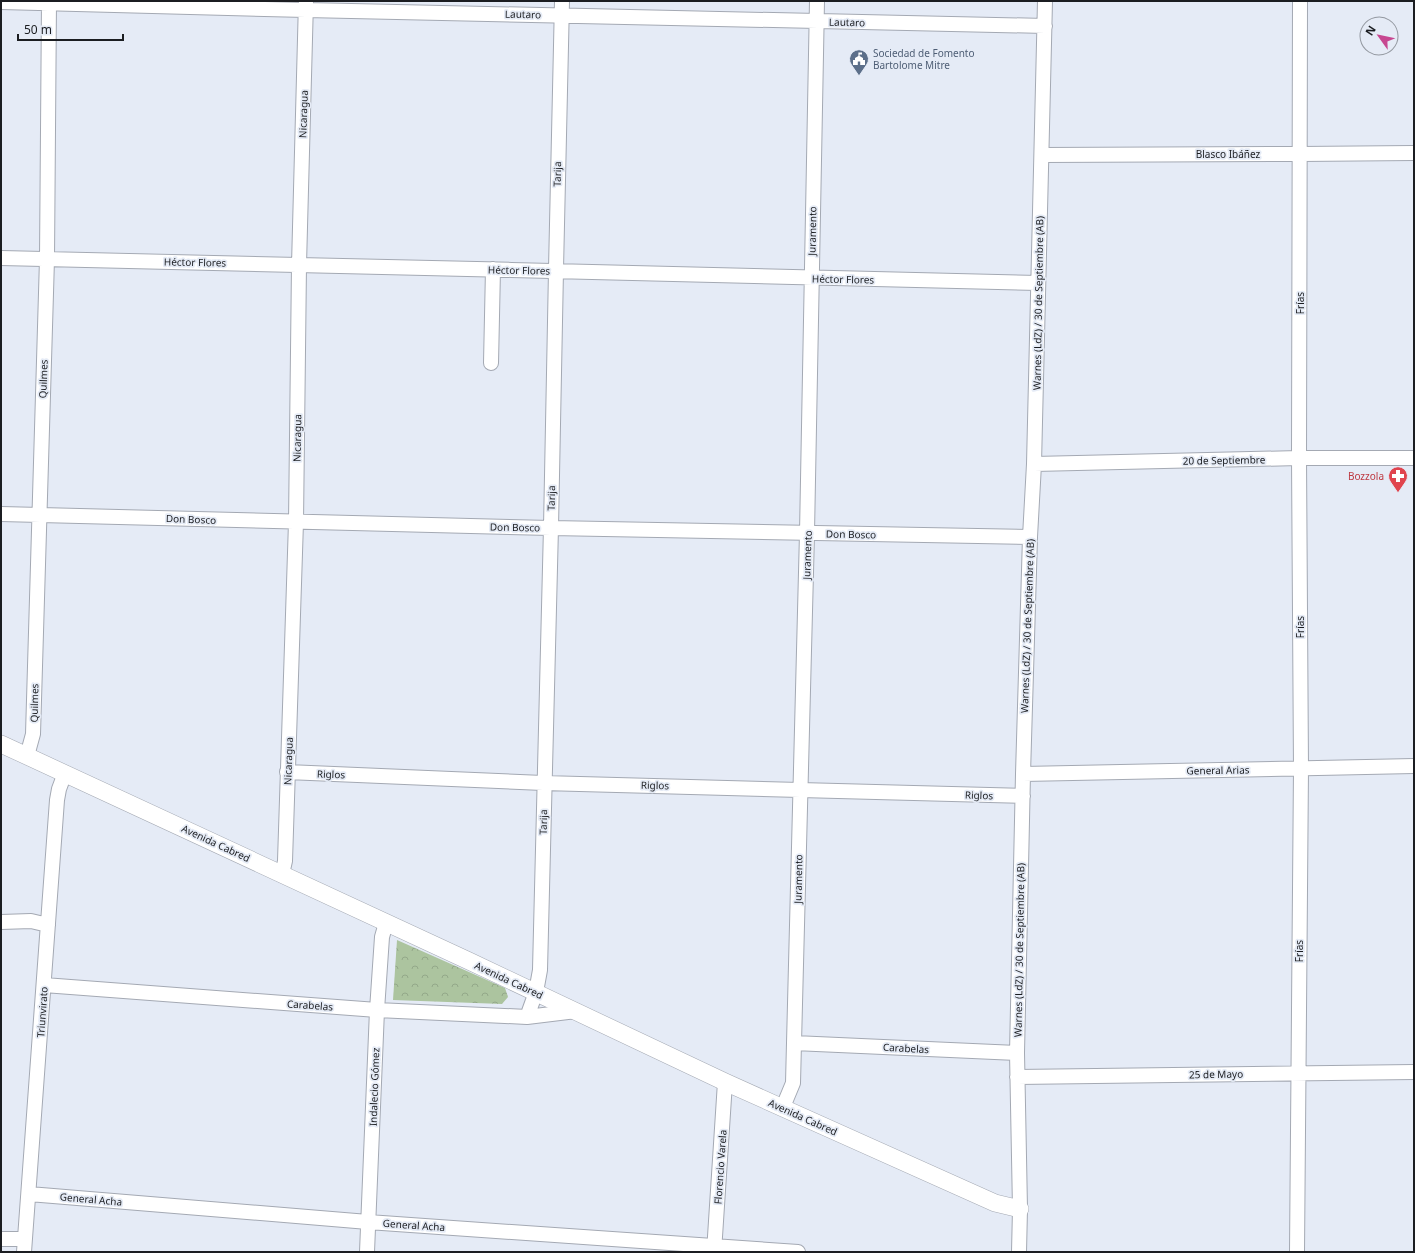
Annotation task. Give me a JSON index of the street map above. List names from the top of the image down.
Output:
{
  "streets": {
    "street": [
      "Lautaro",
      "Nicaragua",
      "Blasco Ibáñez",
      "Tarija",
      "Juramento",
      "Héctor Flores",
      "Warnes (LdZ) / 30 de Septiembre (AB)",
      "Frías",
      "Quilmes",
      "20 de Septiembre",
      "Don Bosco",
      "General Arias",
      "Riglos",
      "Avenida Cabred",
      "Carabelas",
      "Triunvirato",
      "25 de Mayo",
      "Indalecio Gómez",
      "Florencio Varela",
      "General Acha"
    ]
  },
  "crossings": [
    ["Lautaro", "Nicaragua"],
    ["Lautaro", "Tarija"],
    ["Lautaro", "Juramento"],
    ["Lautaro", "Warnes (LdZ) / 30 de Septiembre (AB)"],
    ["Lautaro", "Quilmes"],
    ["Nicaragua", "Héctor Flores"],
    ["Nicaragua", "Don Bosco"],
    ["Nicaragua", "Riglos"],
    ["Nicaragua", "Avenida Cabred"],
    ["Blasco Ibáñez", "Warnes (LdZ) / 30 de Septiembre (AB)"],
    ["Blasco Ibáñez", "Frías"],
    ["Tarija", "Héctor Flores"],
    ["Tarija", "Don Bosco"],
    ["Tarija", "Riglos"],
    ["Tarija", "Avenida Cabred"],
    ["Tarija", "Carabelas"],
    ["Juramento", "Héctor Flores"],
    ["Juramento", "Don Bosco"],
    ["Juramento", "Riglos"],
    ["Juramento", "Avenida Cabred"],
    ["Juramento", "Carabelas"],
    ["Héctor Flores", "Warnes (LdZ) / 30 de Septiembre (AB)"],
    ["Héctor Flores", "Quilmes"],
    ["Warnes (LdZ) / 30 de Septiembre (AB)", "20 de Septiembre"],
    ["Warnes (LdZ) / 30 de Septiembre (AB)", "Don Bosco"],
    ["Warnes (LdZ) / 30 de Septiembre (AB)", "General Arias"],
    ["Warnes (LdZ) / 30 de Septiembre (AB)", "Riglos"],
    ["Warnes (LdZ) / 30 de Septiembre (AB)", "Avenida Cabred"],
    ["Warnes (LdZ) / 30 de Septiembre (AB)", "Carabelas"],
    ["Warnes (LdZ) / 30 de Septiembre (AB)", "25 de Mayo"],
    ["Frías", "20 de Septiembre"],
    ["Frías", "General Arias"],
    ["Frías", "25 de Mayo"],
    ["Quilmes", "Don Bosco"],
    ["Quilmes", "Avenida Cabred"],
    ["Avenida Cabred", "Carabelas"],
    ["Avenida Cabred", "Triunvirato"],
    ["Avenida Cabred", "Indalecio Gómez"],
    ["Avenida Cabred", "Florencio Varela"],
    ["Carabelas", "Triunvirato"],
    ["Carabelas", "Indalecio Gómez"],
    ["Triunvirato", "General Acha"],
    ["Indalecio Gómez", "General Acha"],
    ["Florencio Varela", "General Acha"]
  ],
  "places": {
    "public building": ["Sociedad de Fomento Bartolome Mitre"],
    "pharmacy": ["Bozzola"]
  },
  "scale_bar": "50 m",
  "north": "top left"
}
